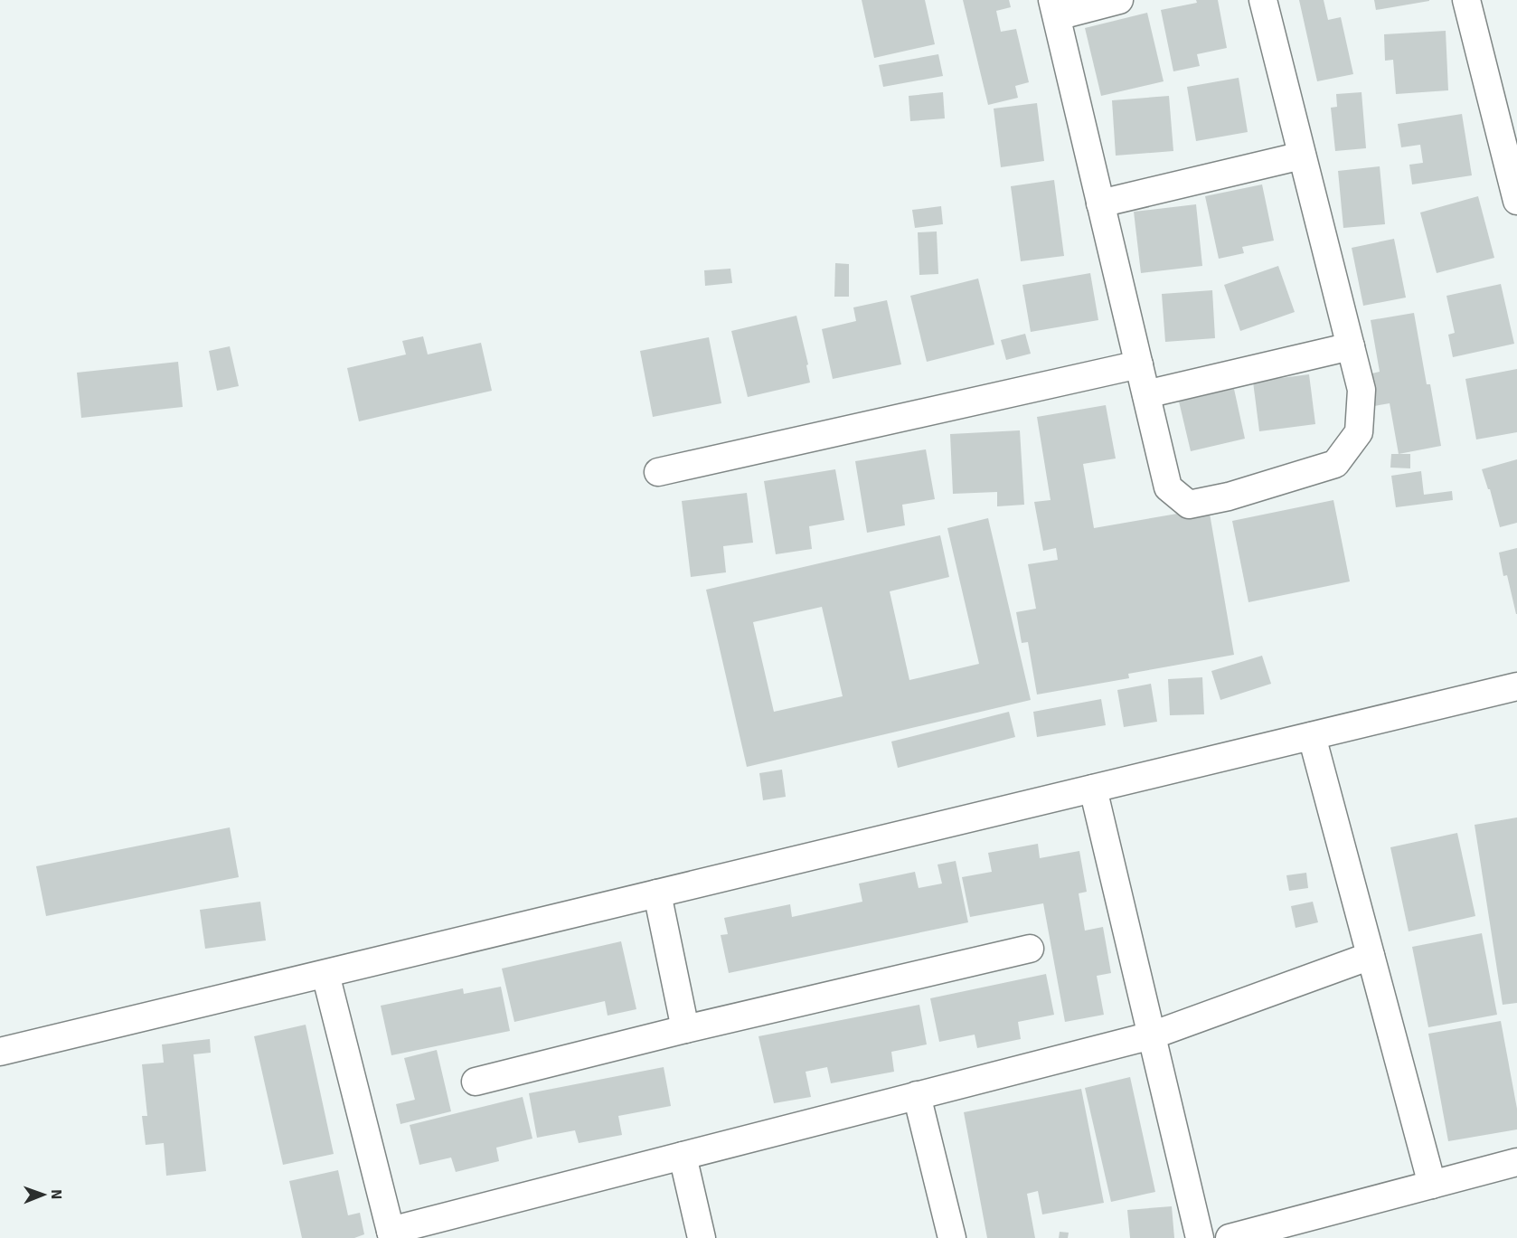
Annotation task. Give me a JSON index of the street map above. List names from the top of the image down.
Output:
{
  "north": "right"
}
